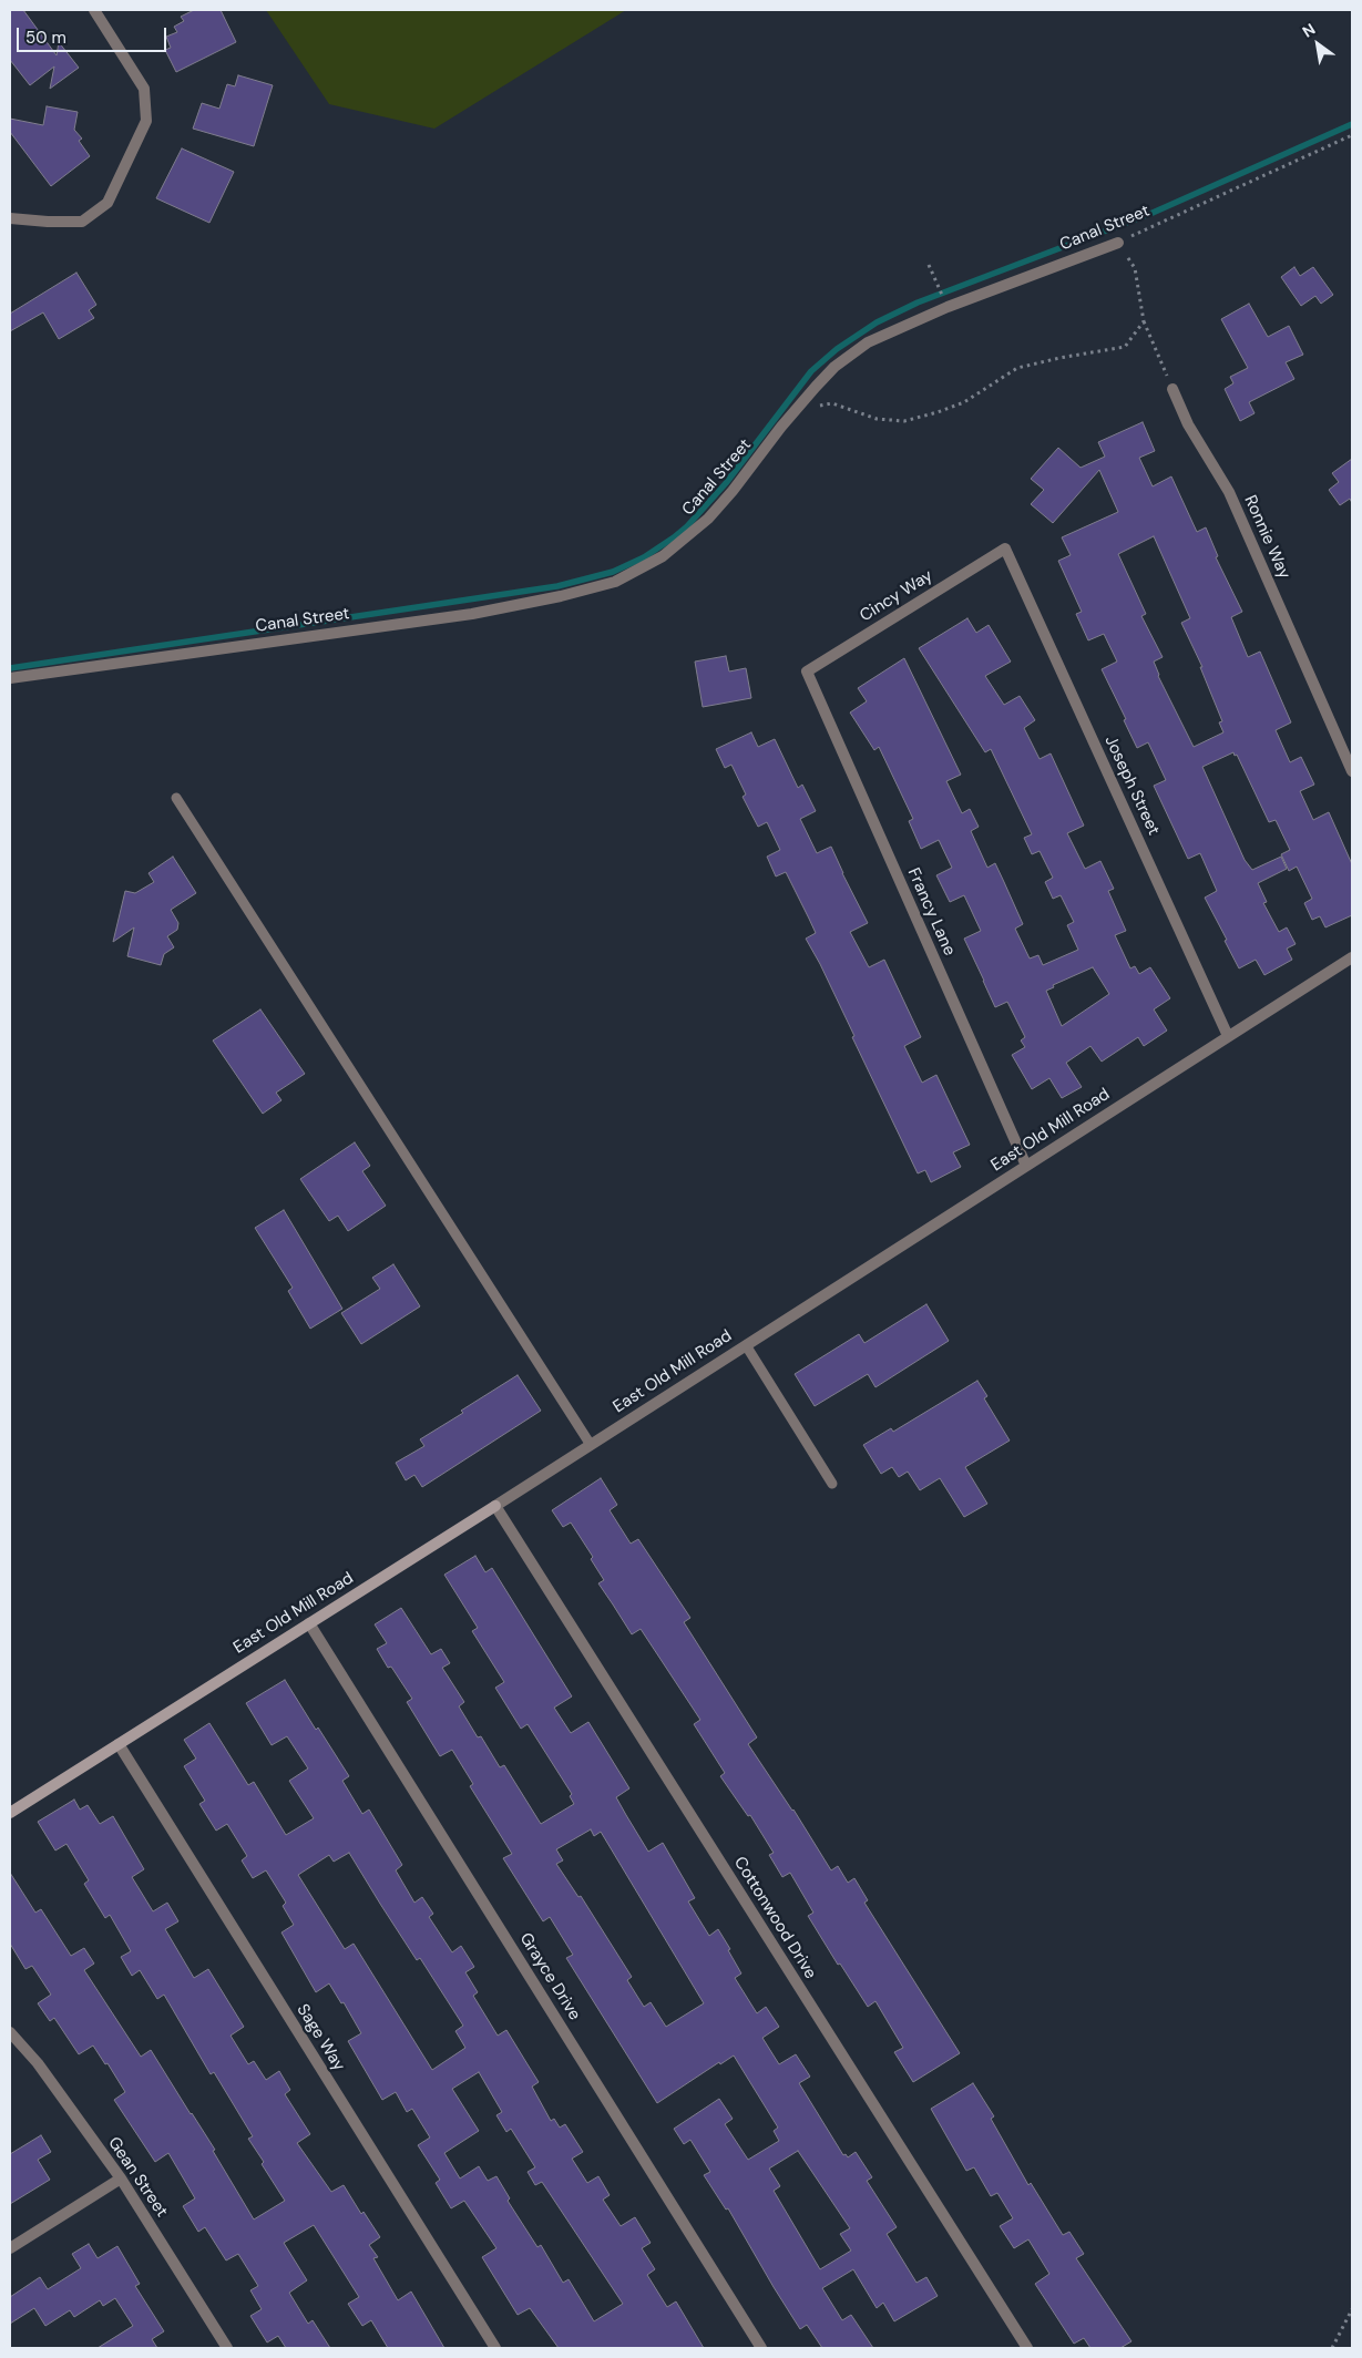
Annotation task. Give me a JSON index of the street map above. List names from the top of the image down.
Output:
{
  "streets": {
    "street": [
      "Canal Street",
      "Ronnie Way",
      "Cincy Way",
      "Joseph Street",
      "Francy Lane",
      "East Old Mill Road",
      "Cottonwood Drive",
      "Grayce Drive",
      "Sage Way",
      "Gean Street"
    ]
  },
  "crossings": [
    ["Cincy Way", "Joseph Street"],
    ["Cincy Way", "Francy Lane"],
    ["Joseph Street", "East Old Mill Road"],
    ["Francy Lane", "East Old Mill Road"],
    ["East Old Mill Road", "Cottonwood Drive"],
    ["East Old Mill Road", "Grayce Drive"],
    ["East Old Mill Road", "Sage Way"]
  ],
  "scale_bar": "50 m",
  "north": "top left"
}
